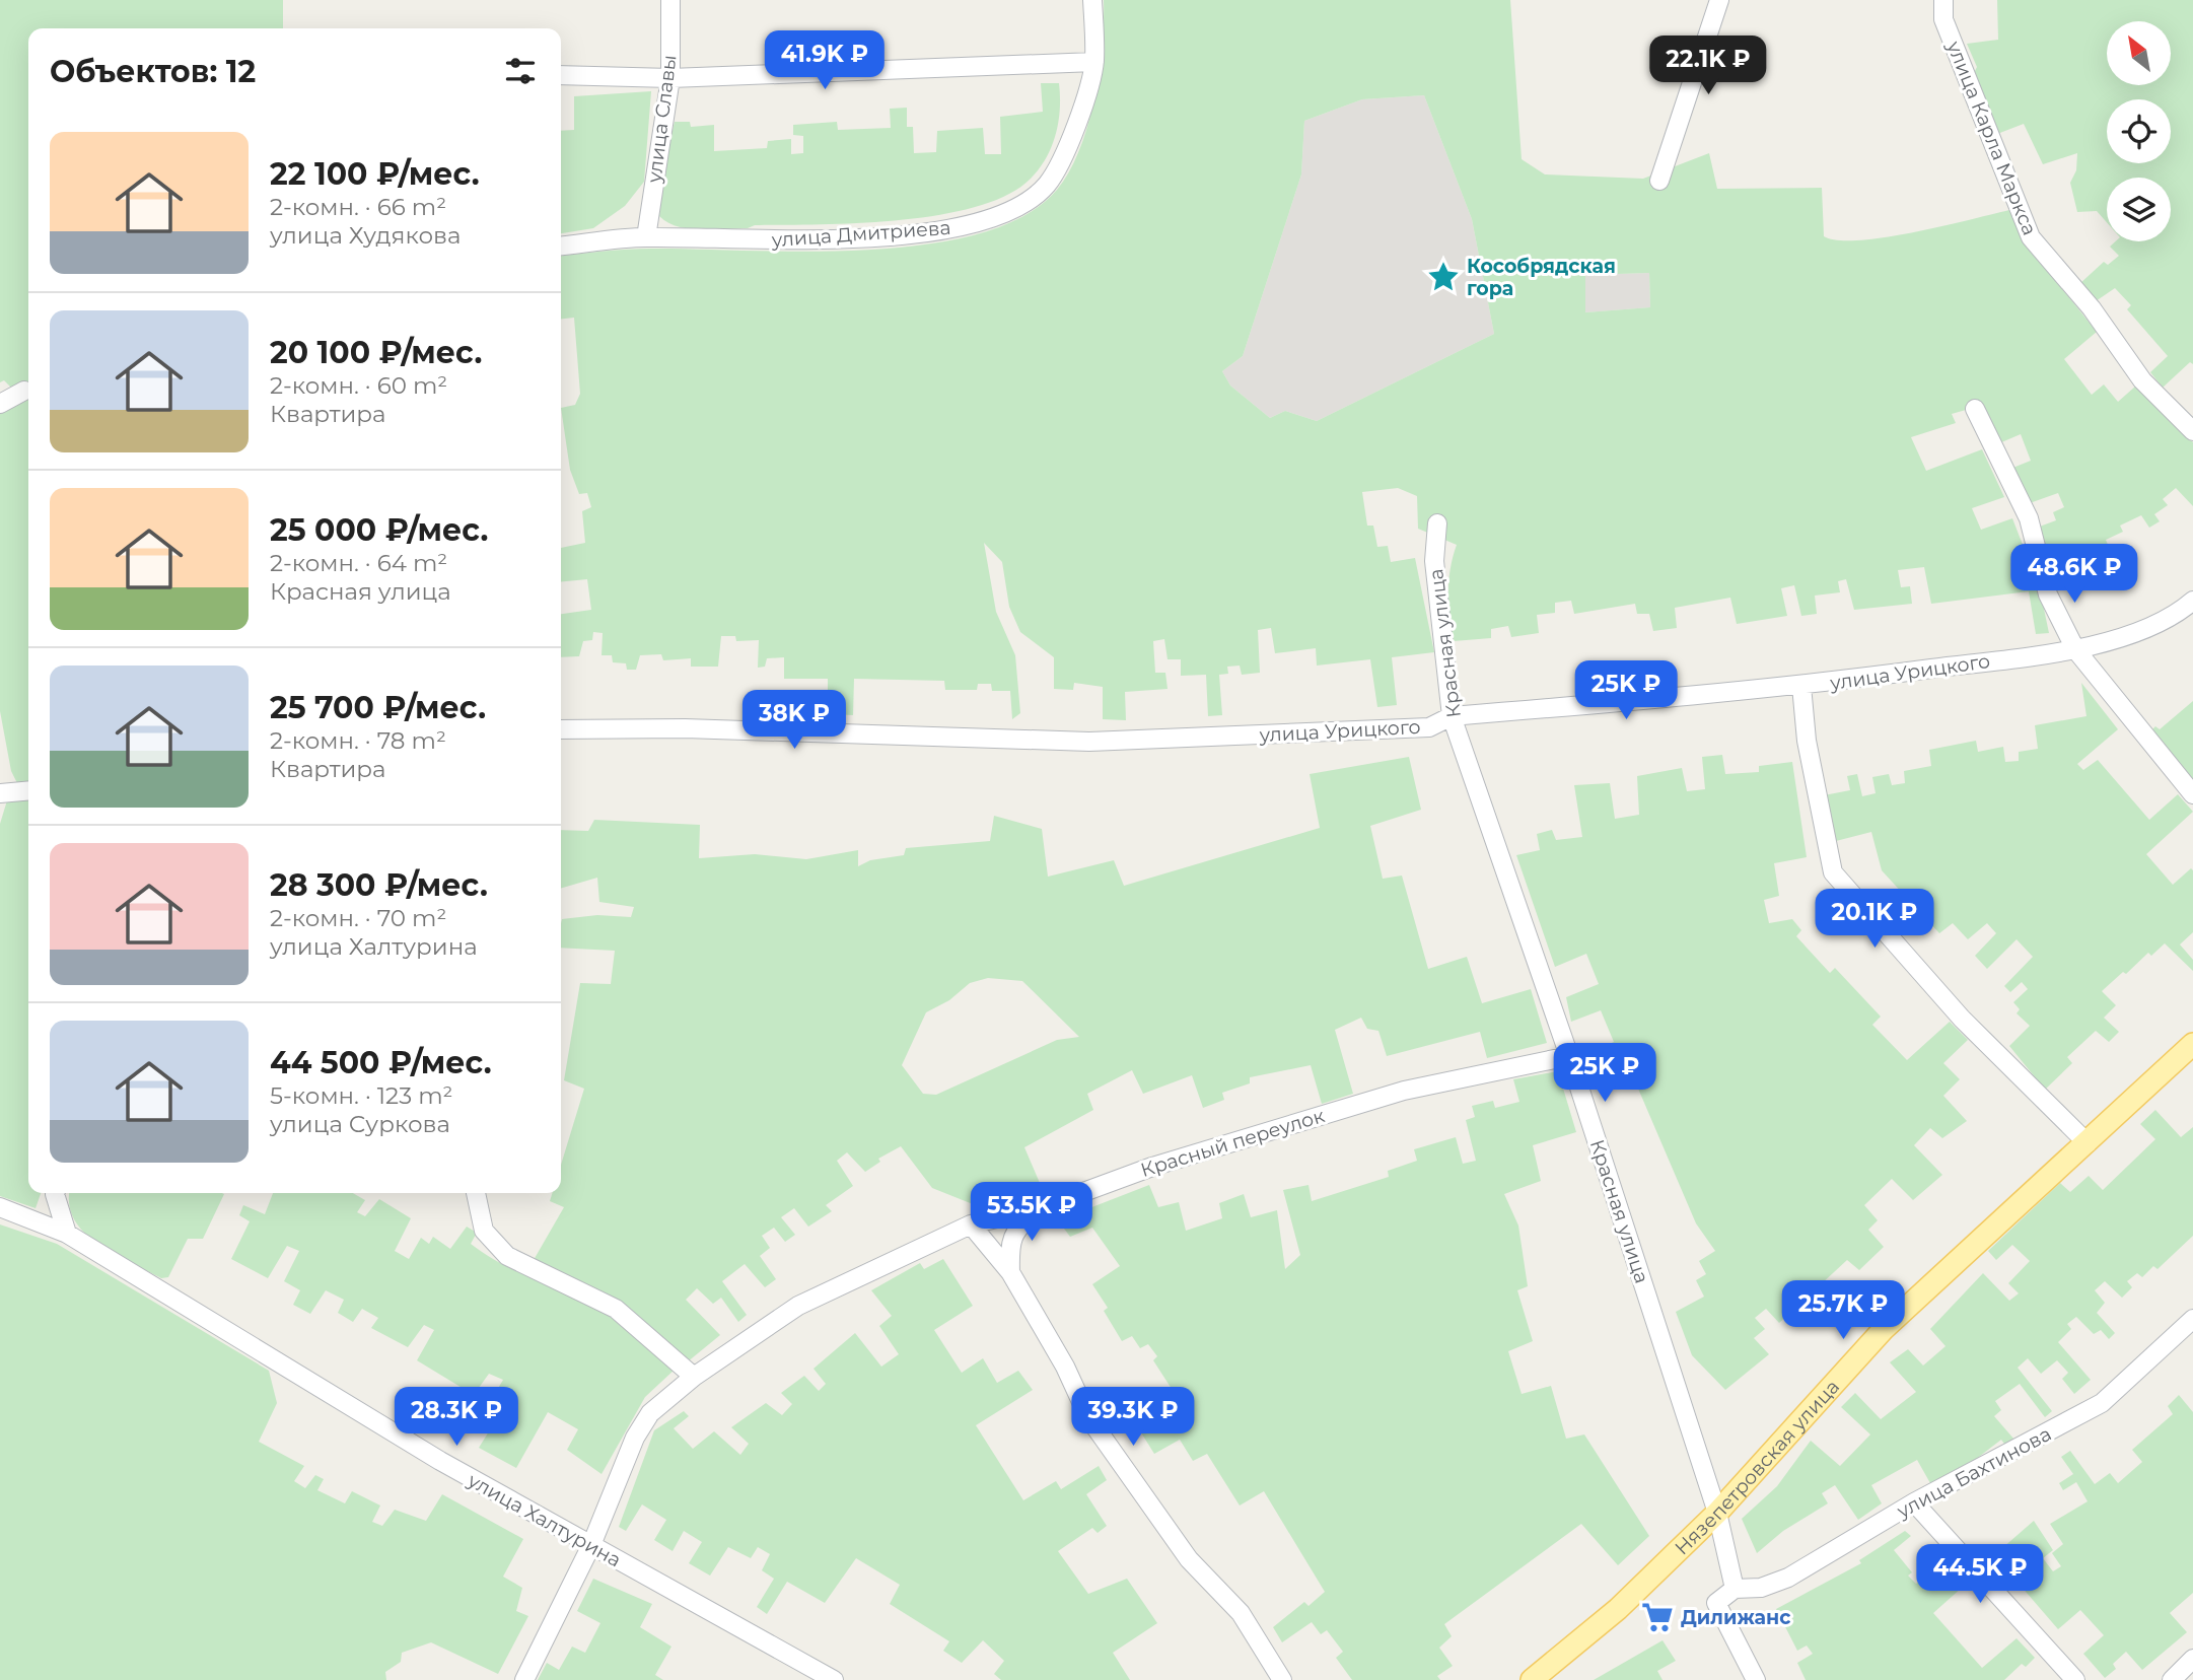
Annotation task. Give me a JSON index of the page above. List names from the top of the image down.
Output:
{
  "streets": {
    "main road": ["Нязепетровская улица"],
    "street": [
      "улица Славы",
      "улица Карла Маркса",
      "улица Дмитриева",
      "Красная улица",
      "улица Урицкого",
      "Красный переулок",
      "улица Бахтинова",
      "улица Халтурина"
    ]
  },
  "crossings": [
    ["улица Славы", "улица Дмитриева"],
    ["Красная улица", "улица Урицкого"],
    ["Красная улица", "Красный переулок"],
    ["Красная улица", "Нязепетровская улица"],
    ["Красная улица", "улица Бахтинова"],
    ["Красный переулок", "улица Халтурина"]
  ],
  "places": {
    "place": ["Кособрядская гора"],
    "supermarket": ["Дилижанс"]
  },
  "north": "top left",
  "page": {
    "heading": "Объектов: 12",
    "price": [
      "41.9K ₽",
      "22.1K ₽",
      "48.6K ₽",
      "25K ₽",
      "38K ₽",
      "20.1K ₽",
      "25K ₽",
      "53.5K ₽",
      "25.7K ₽",
      "28.3K ₽",
      "39.3K ₽",
      "44.5K ₽"
    ],
    "list": [
      {
        "name": "22 100 ₽/мес.",
        "note": "2-комн. · 66 m² · улица Худякова"
      },
      {
        "name": "20 100 ₽/мес.",
        "note": "2-комн. · 60 m² · Квартира"
      },
      {
        "name": "25 000 ₽/мес.",
        "note": "2-комн. · 64 m² · Красная улица"
      },
      {
        "name": "25 700 ₽/мес.",
        "note": "2-комн. · 78 m² · Квартира"
      },
      {
        "name": "28 300 ₽/мес.",
        "note": "2-комн. · 70 m² · улица Халтурина"
      },
      {
        "name": "44 500 ₽/мес.",
        "note": "5-комн. · 123 m² · улица Суркова"
      }
    ]
  }
}
